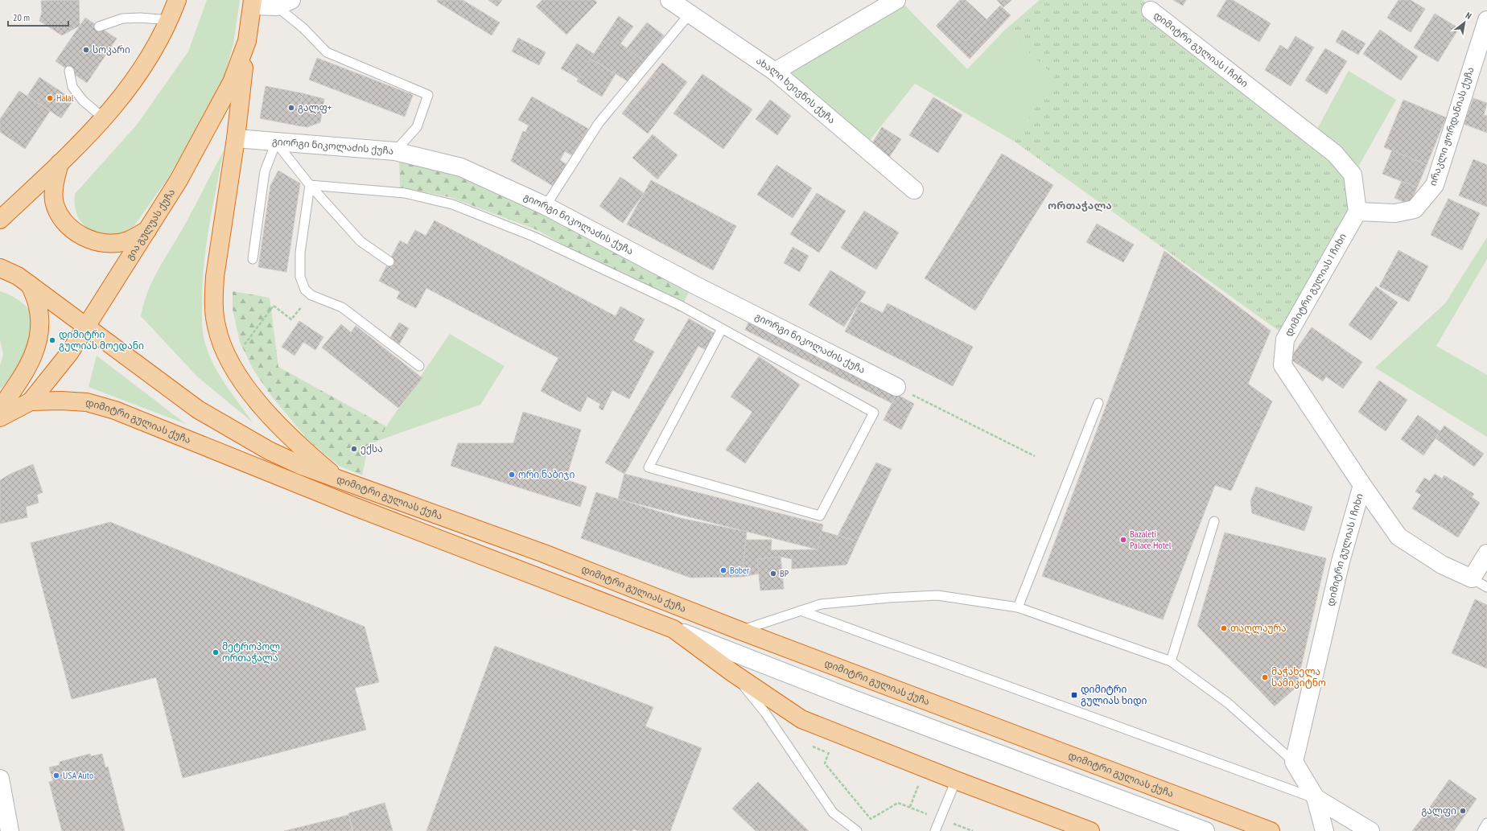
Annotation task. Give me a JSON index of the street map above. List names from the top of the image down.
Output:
{
  "streets": {
    "highway": ["გია გულუას ქუჩა", "დიმიტრი გულიას ქუჩა"],
    "street": [
      "დიმიტრი გულიას I ჩიხი",
      "ახალი ხეივნის ქუჩა",
      "ირაკლი ჟორდანიას ქუჩა",
      "გიორგი ნიკოლაძის ქუჩა"
    ]
  },
  "crossings": [
    ["დიმიტრი გულიას I ჩიხი", "ირაკლი ჟორდანიას ქუჩა"],
    ["გია გულუას ქუჩა", "დიმიტრი გულიას ქუჩა"]
  ],
  "districts": ["ორთაჭალა"],
  "places": {
    "other": [
      "სოკარი",
      "Halal",
      "გალფ+",
      "დიმიტრი გულიას მოედანი",
      "ექსა",
      "ორი ნაბიჯი",
      "Bazaleti Palace Hotel",
      "Bober",
      "BP",
      "თაღლაურა",
      "მეტროპოლ ორთაჭალა",
      "მაჭახელა სამიკიტნო",
      "USA Auto",
      "გალფი"
    ],
    "transit": ["დიმიტრი გულიას ხიდი"]
  },
  "scale_bar": "20 m",
  "north": "top right"
}
